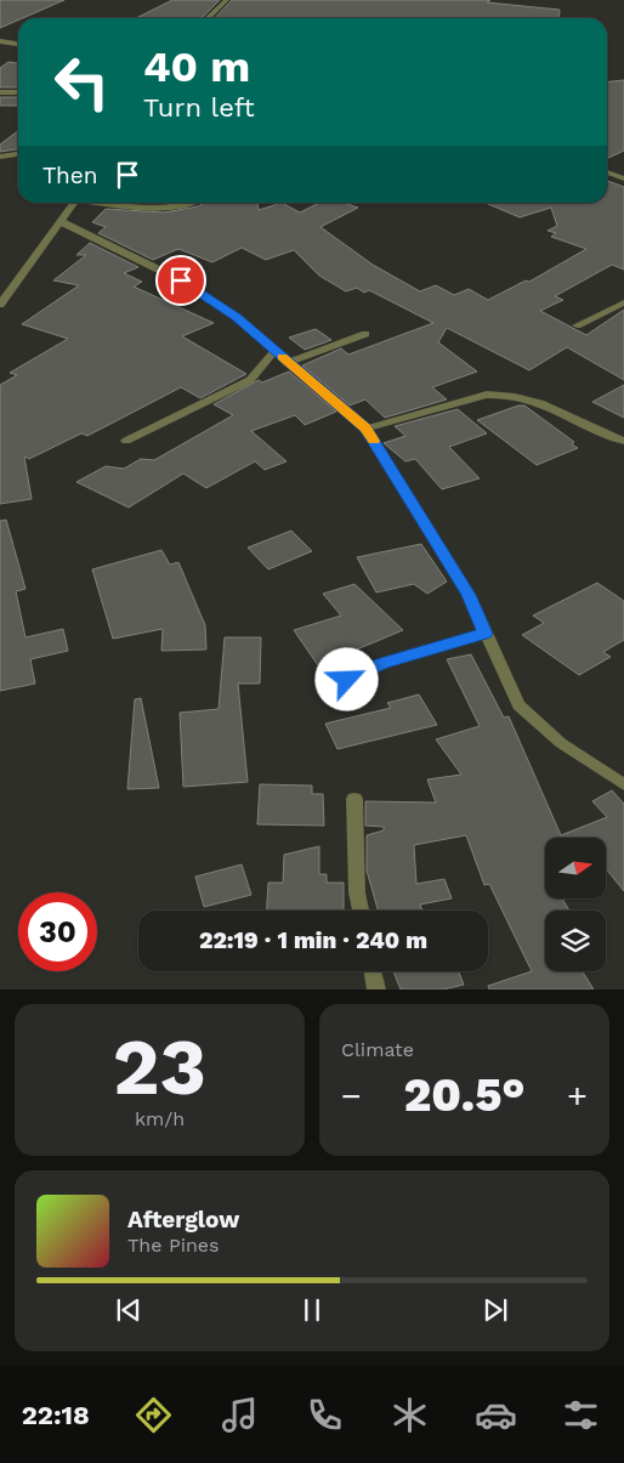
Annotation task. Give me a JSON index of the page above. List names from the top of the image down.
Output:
{
  "north": "right",
  "page": {
    "turn": ["40 m", "Turn left"],
    "then": "Then",
    "limit": "30",
    "trip": "22:19 · 1 min · 240 m",
    "tile": [
      ["23", "km/h"],
      "Climate"
    ],
    "heat": ["−", "20.5°", "+"],
    "song": ["Afterglow", "The Pines"],
    "tabs": "22:18"
  }
}
